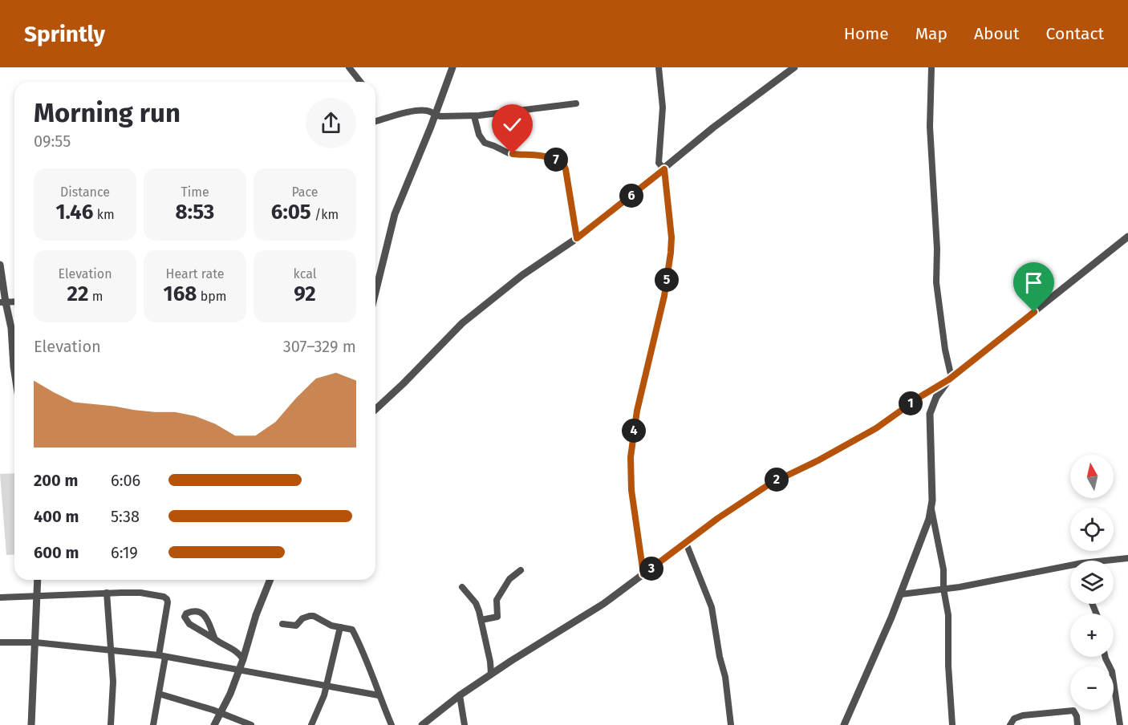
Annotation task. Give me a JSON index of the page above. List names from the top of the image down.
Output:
{
  "north": "top",
  "page": {
    "header": "Sprintly",
    "nav": [
      "Home",
      "Map",
      "About",
      "Contact"
    ],
    "heading": ["Morning run", "09:55"],
    "pins": [
      "7",
      "6",
      "5",
      "1",
      "4",
      "2",
      "3"
    ],
    "stats": [
      ["Distance", "1.46 km"],
      ["Time", "8:53"],
      ["Pace", "6:05 /km"],
      ["Elevation", "22 m"],
      ["Heart rate", "168 bpm"],
      ["kcal", "92"]
    ],
    "chart": ["Elevation", "307–329 m"],
    "map_buttons": ["+", "−"],
    "list": [
      {
        "name": "200 m",
        "note": "6:06"
      },
      {
        "name": "400 m",
        "note": "5:38"
      },
      {
        "name": "600 m",
        "note": "6:19"
      }
    ]
  }
}
